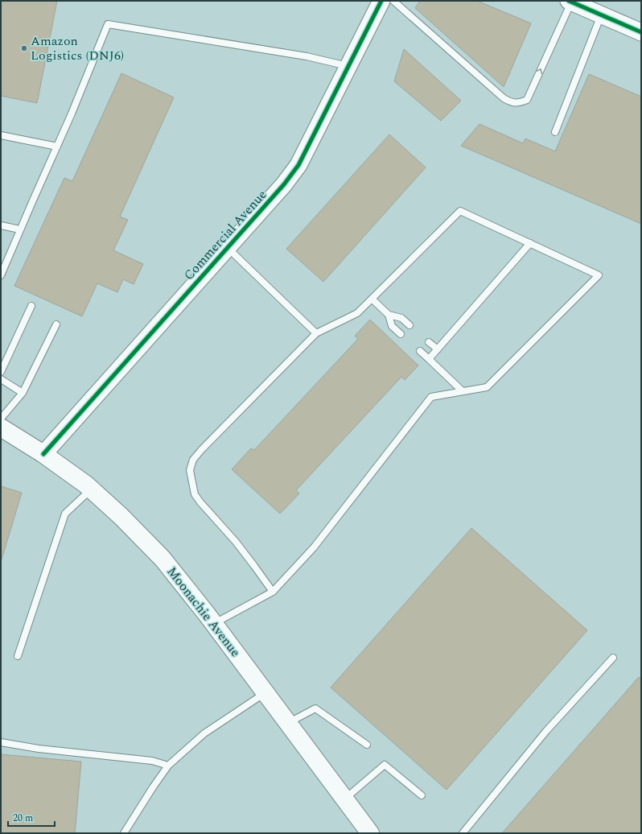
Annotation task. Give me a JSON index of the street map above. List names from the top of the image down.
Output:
{
  "streets": {
    "main road": ["Moonachie Avenue"],
    "street": ["Commercial Avenue"]
  },
  "crossings": [
    ["Commercial Avenue", "Moonachie Avenue"]
  ],
  "places": ["Amazon Logistics (DNJ6)"],
  "scale_bar": "20 m"
}
